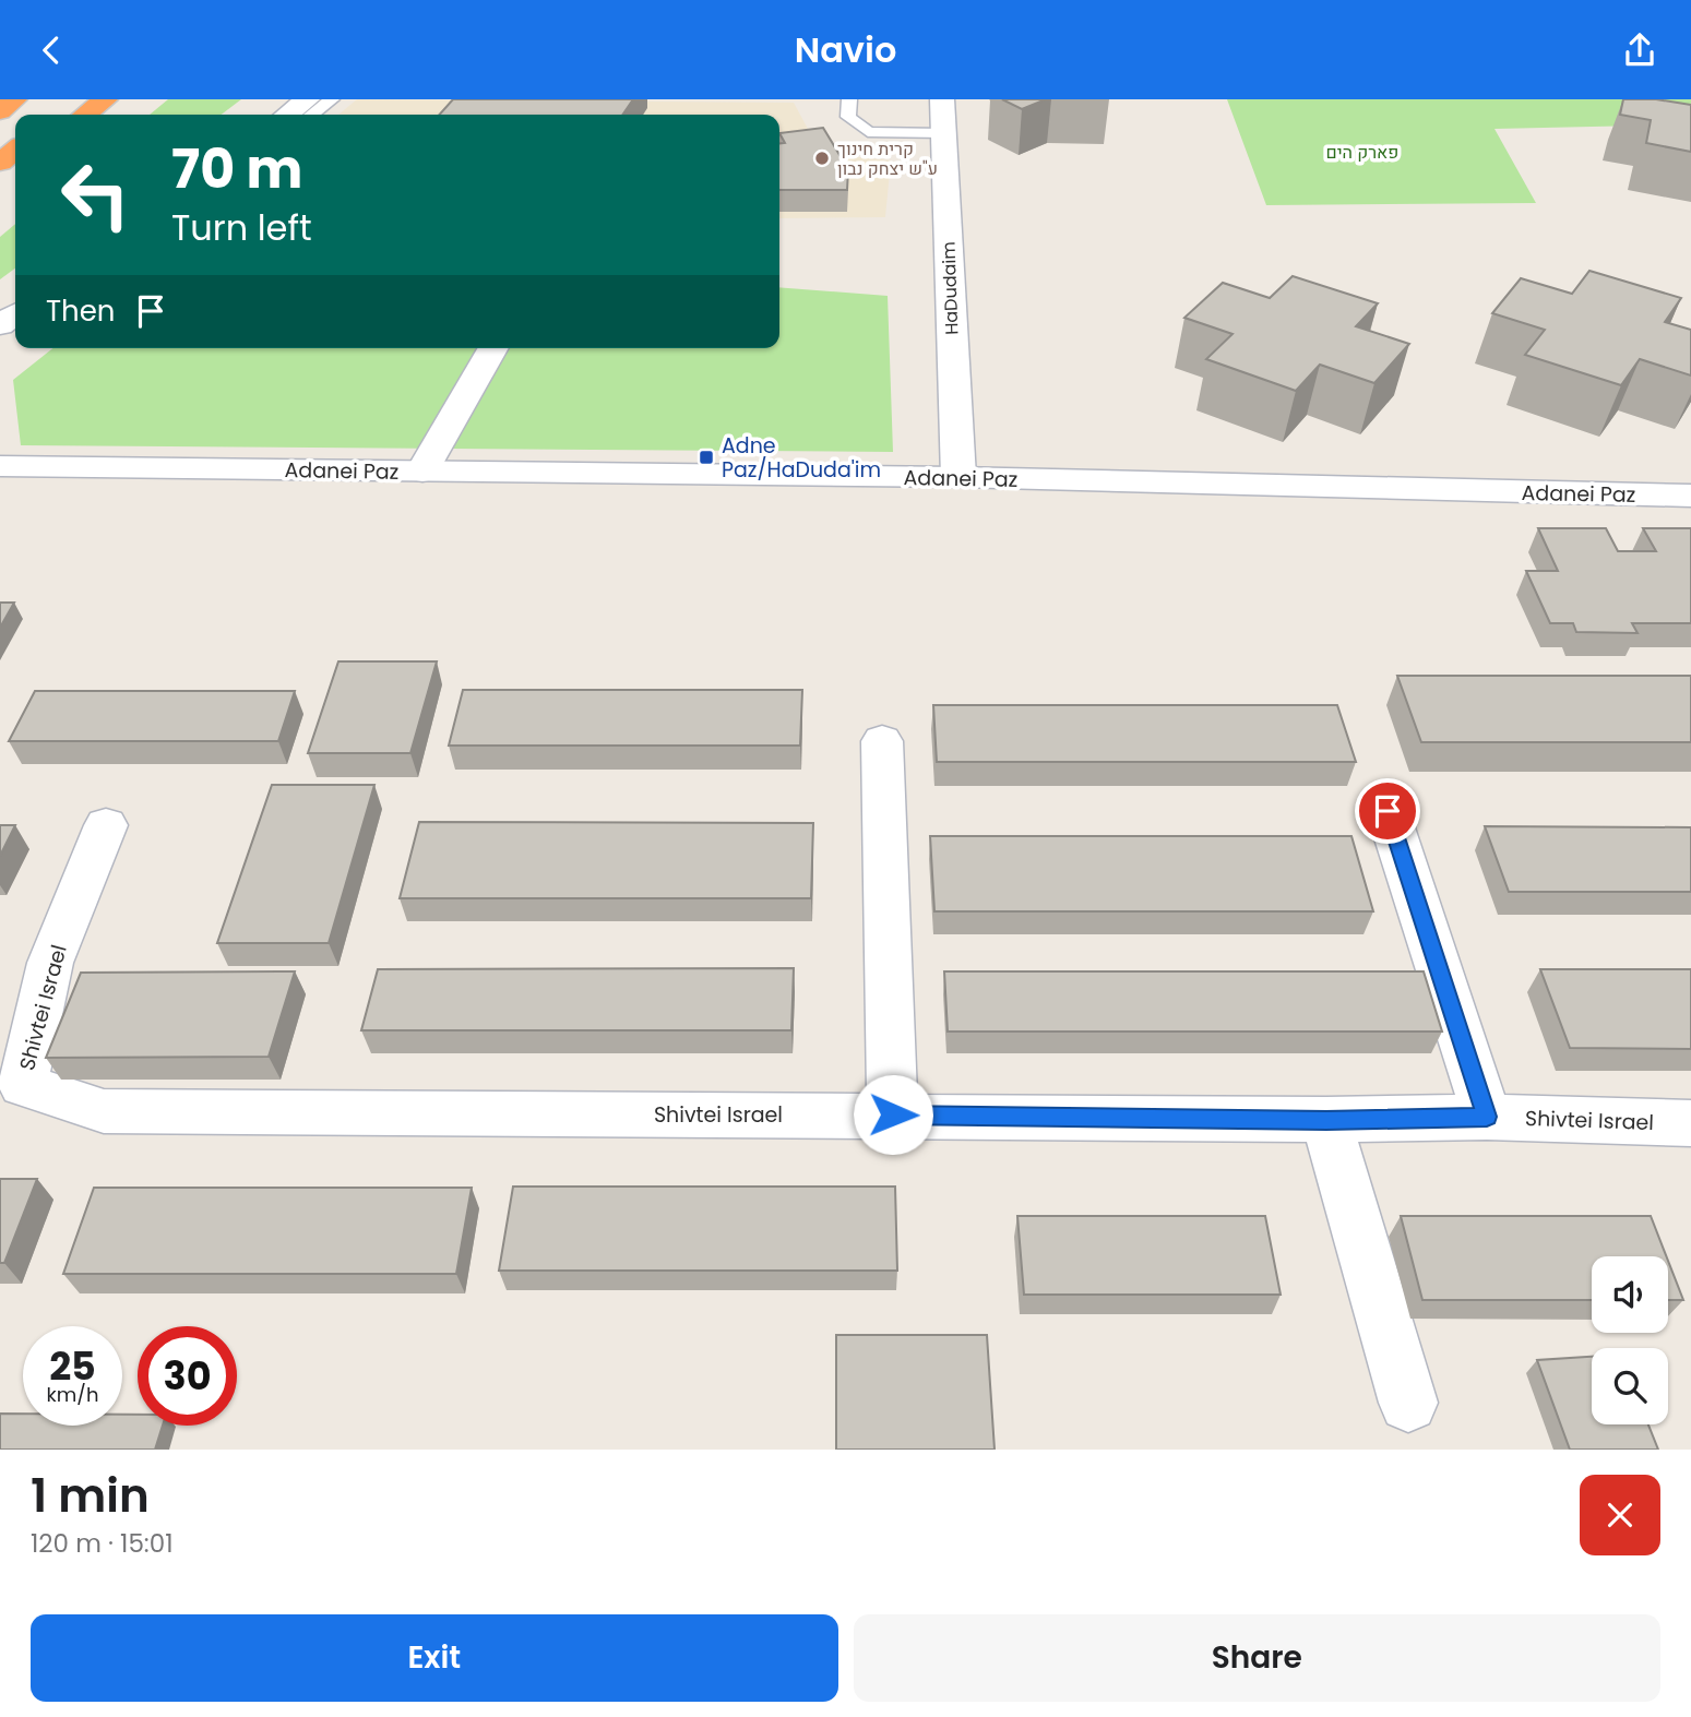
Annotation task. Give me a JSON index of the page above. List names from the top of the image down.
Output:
{
  "streets": {
    "street": ["HaDudaim", "Adanei Paz", "Shivtei Israel"]
  },
  "crossings": [
    ["HaDudaim", "Adanei Paz"]
  ],
  "parks": ["פארק הים"],
  "places": {
    "other": ["קרית חינוך ע\"ש יצחק נבון"],
    "transit": ["Adne Paz/HaDuda'im"]
  },
  "page": {
    "header": "Navio",
    "turn": ["70 m", "Turn left"],
    "then": "Then",
    "speed": "25 km/h",
    "limit": "30",
    "heading": ["1 min", "120 m · 15:01"],
    "buttons": ["Exit", "Share"]
  }
}
